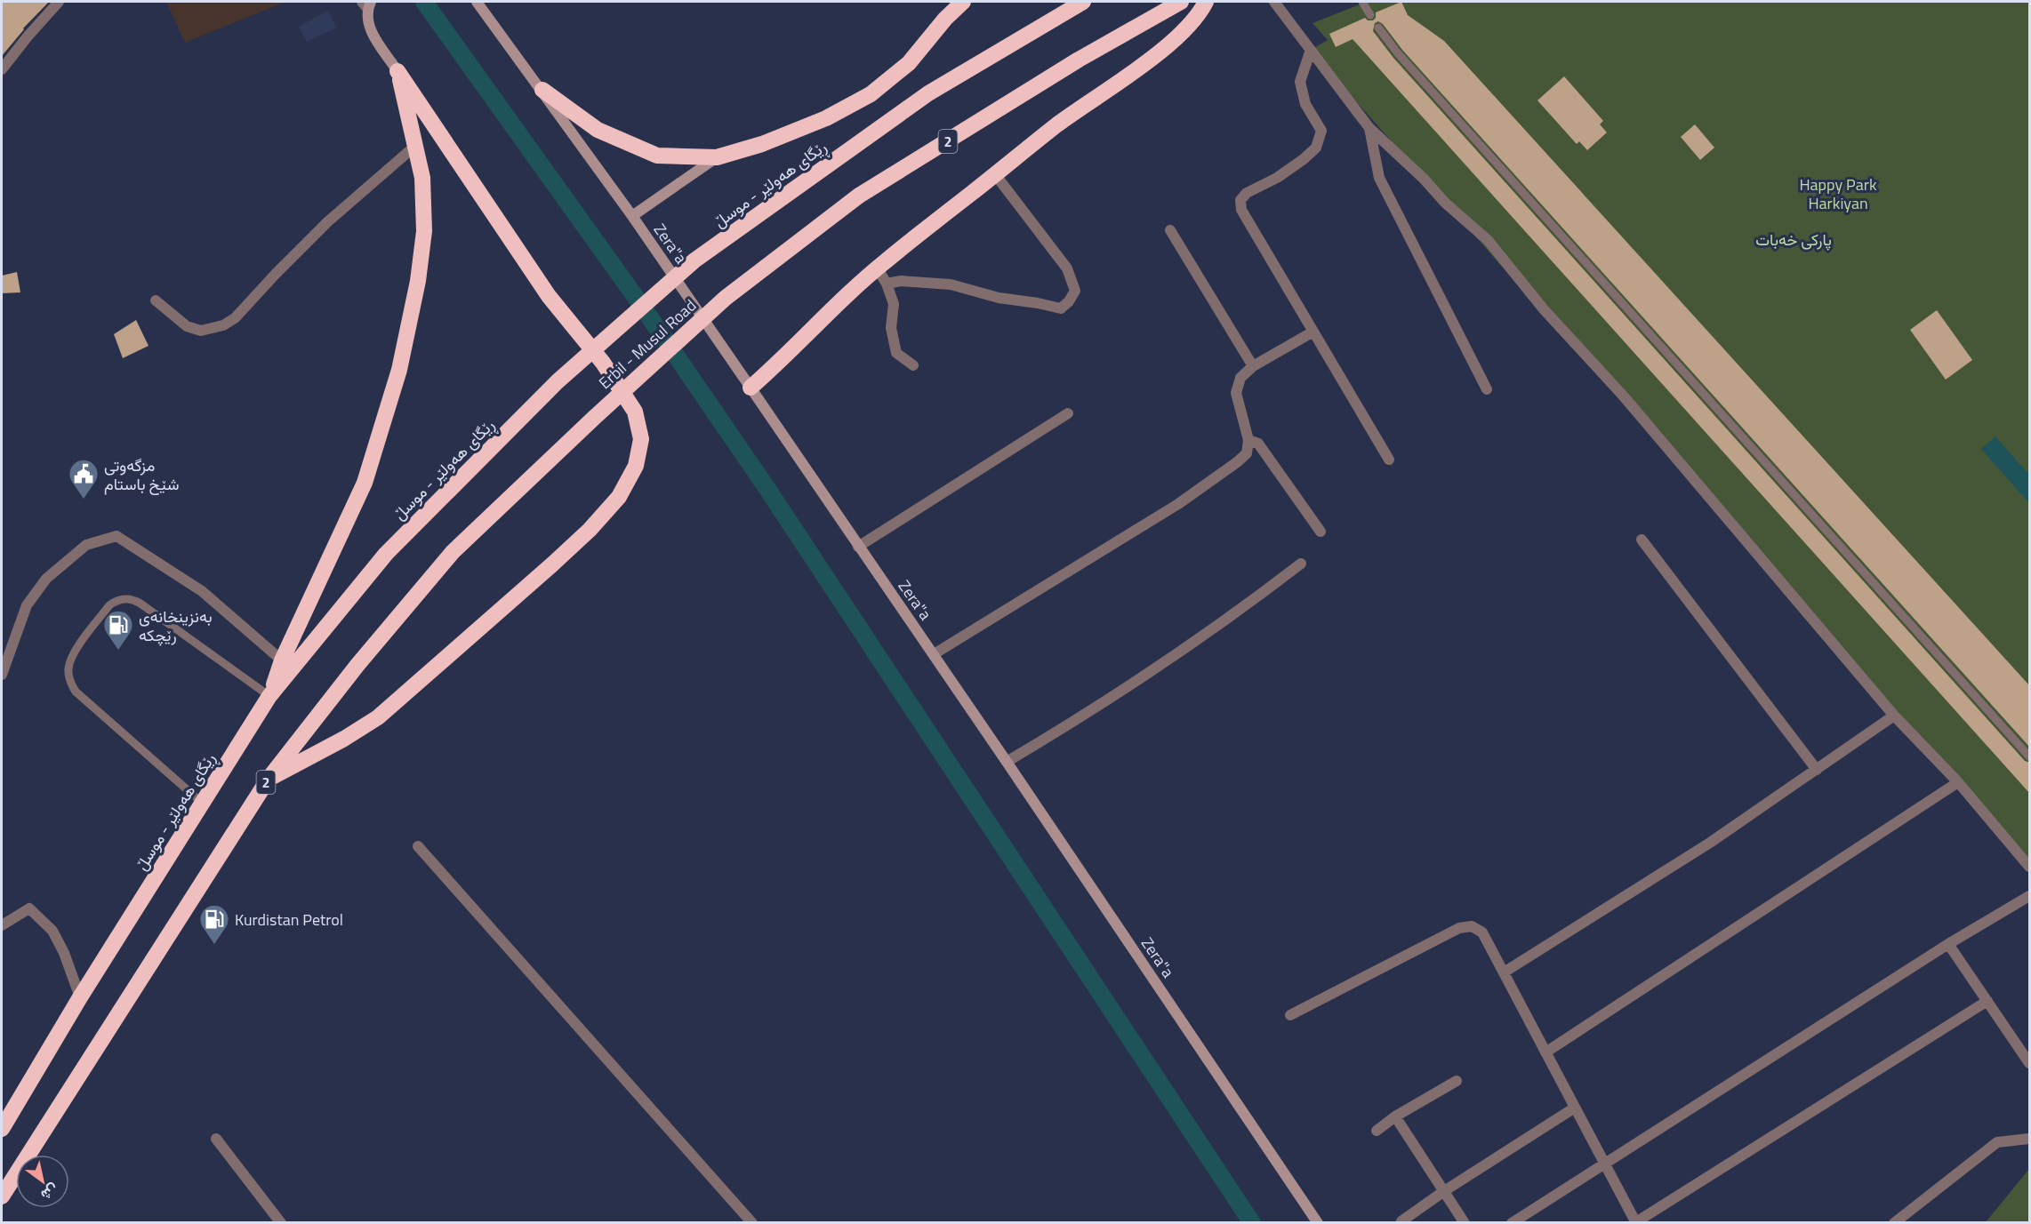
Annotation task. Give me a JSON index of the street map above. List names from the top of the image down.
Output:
{
  "streets": {
    "highway": ["2", "ڕێگای هەولێر - موسڵ", "Erbil - Musul Road"],
    "street": ["Zera\"a"]
  },
  "crossings": [
    ["2", "Erbil - Musul Road"]
  ],
  "parks": ["Happy Park Harkiyan", "پارکی خەبات"],
  "places": {
    "public building": ["مزگەوتی شێخ باستام"],
    "fuel station": ["بەنزینخانەی رێچکە", "Kurdistan Petrol"]
  },
  "north": "bottom right"
}
